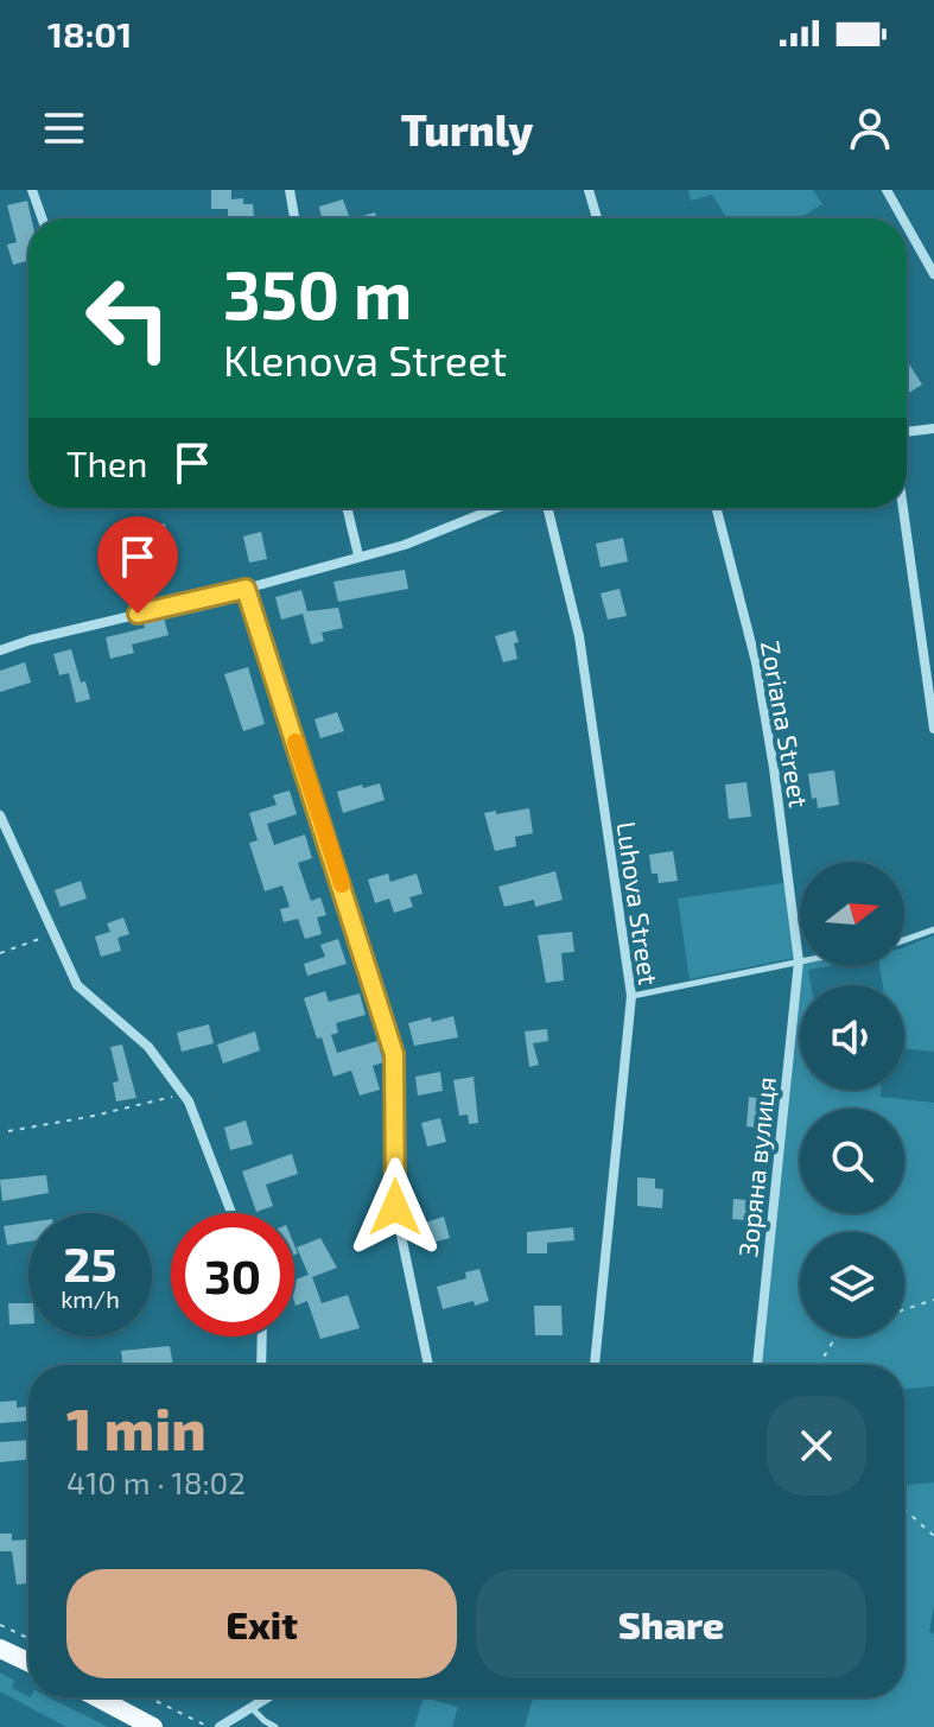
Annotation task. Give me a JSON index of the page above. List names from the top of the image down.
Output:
{
  "streets": {
    "street": ["Zoriana Street", "Luhova Street", "Зоряна вулиця"]
  },
  "crossings": [
    ["Zoriana Street", "Зоряна вулиця"]
  ],
  "north": "right",
  "page": {
    "status": "18:01",
    "header": "Turnly",
    "turn": ["350 m", "Klenova Street"],
    "then": "Then",
    "speed": "25 km/h",
    "limit": "30",
    "heading": ["1 min", "410 m · 18:02"],
    "buttons": ["Exit", "Share"]
  }
}
